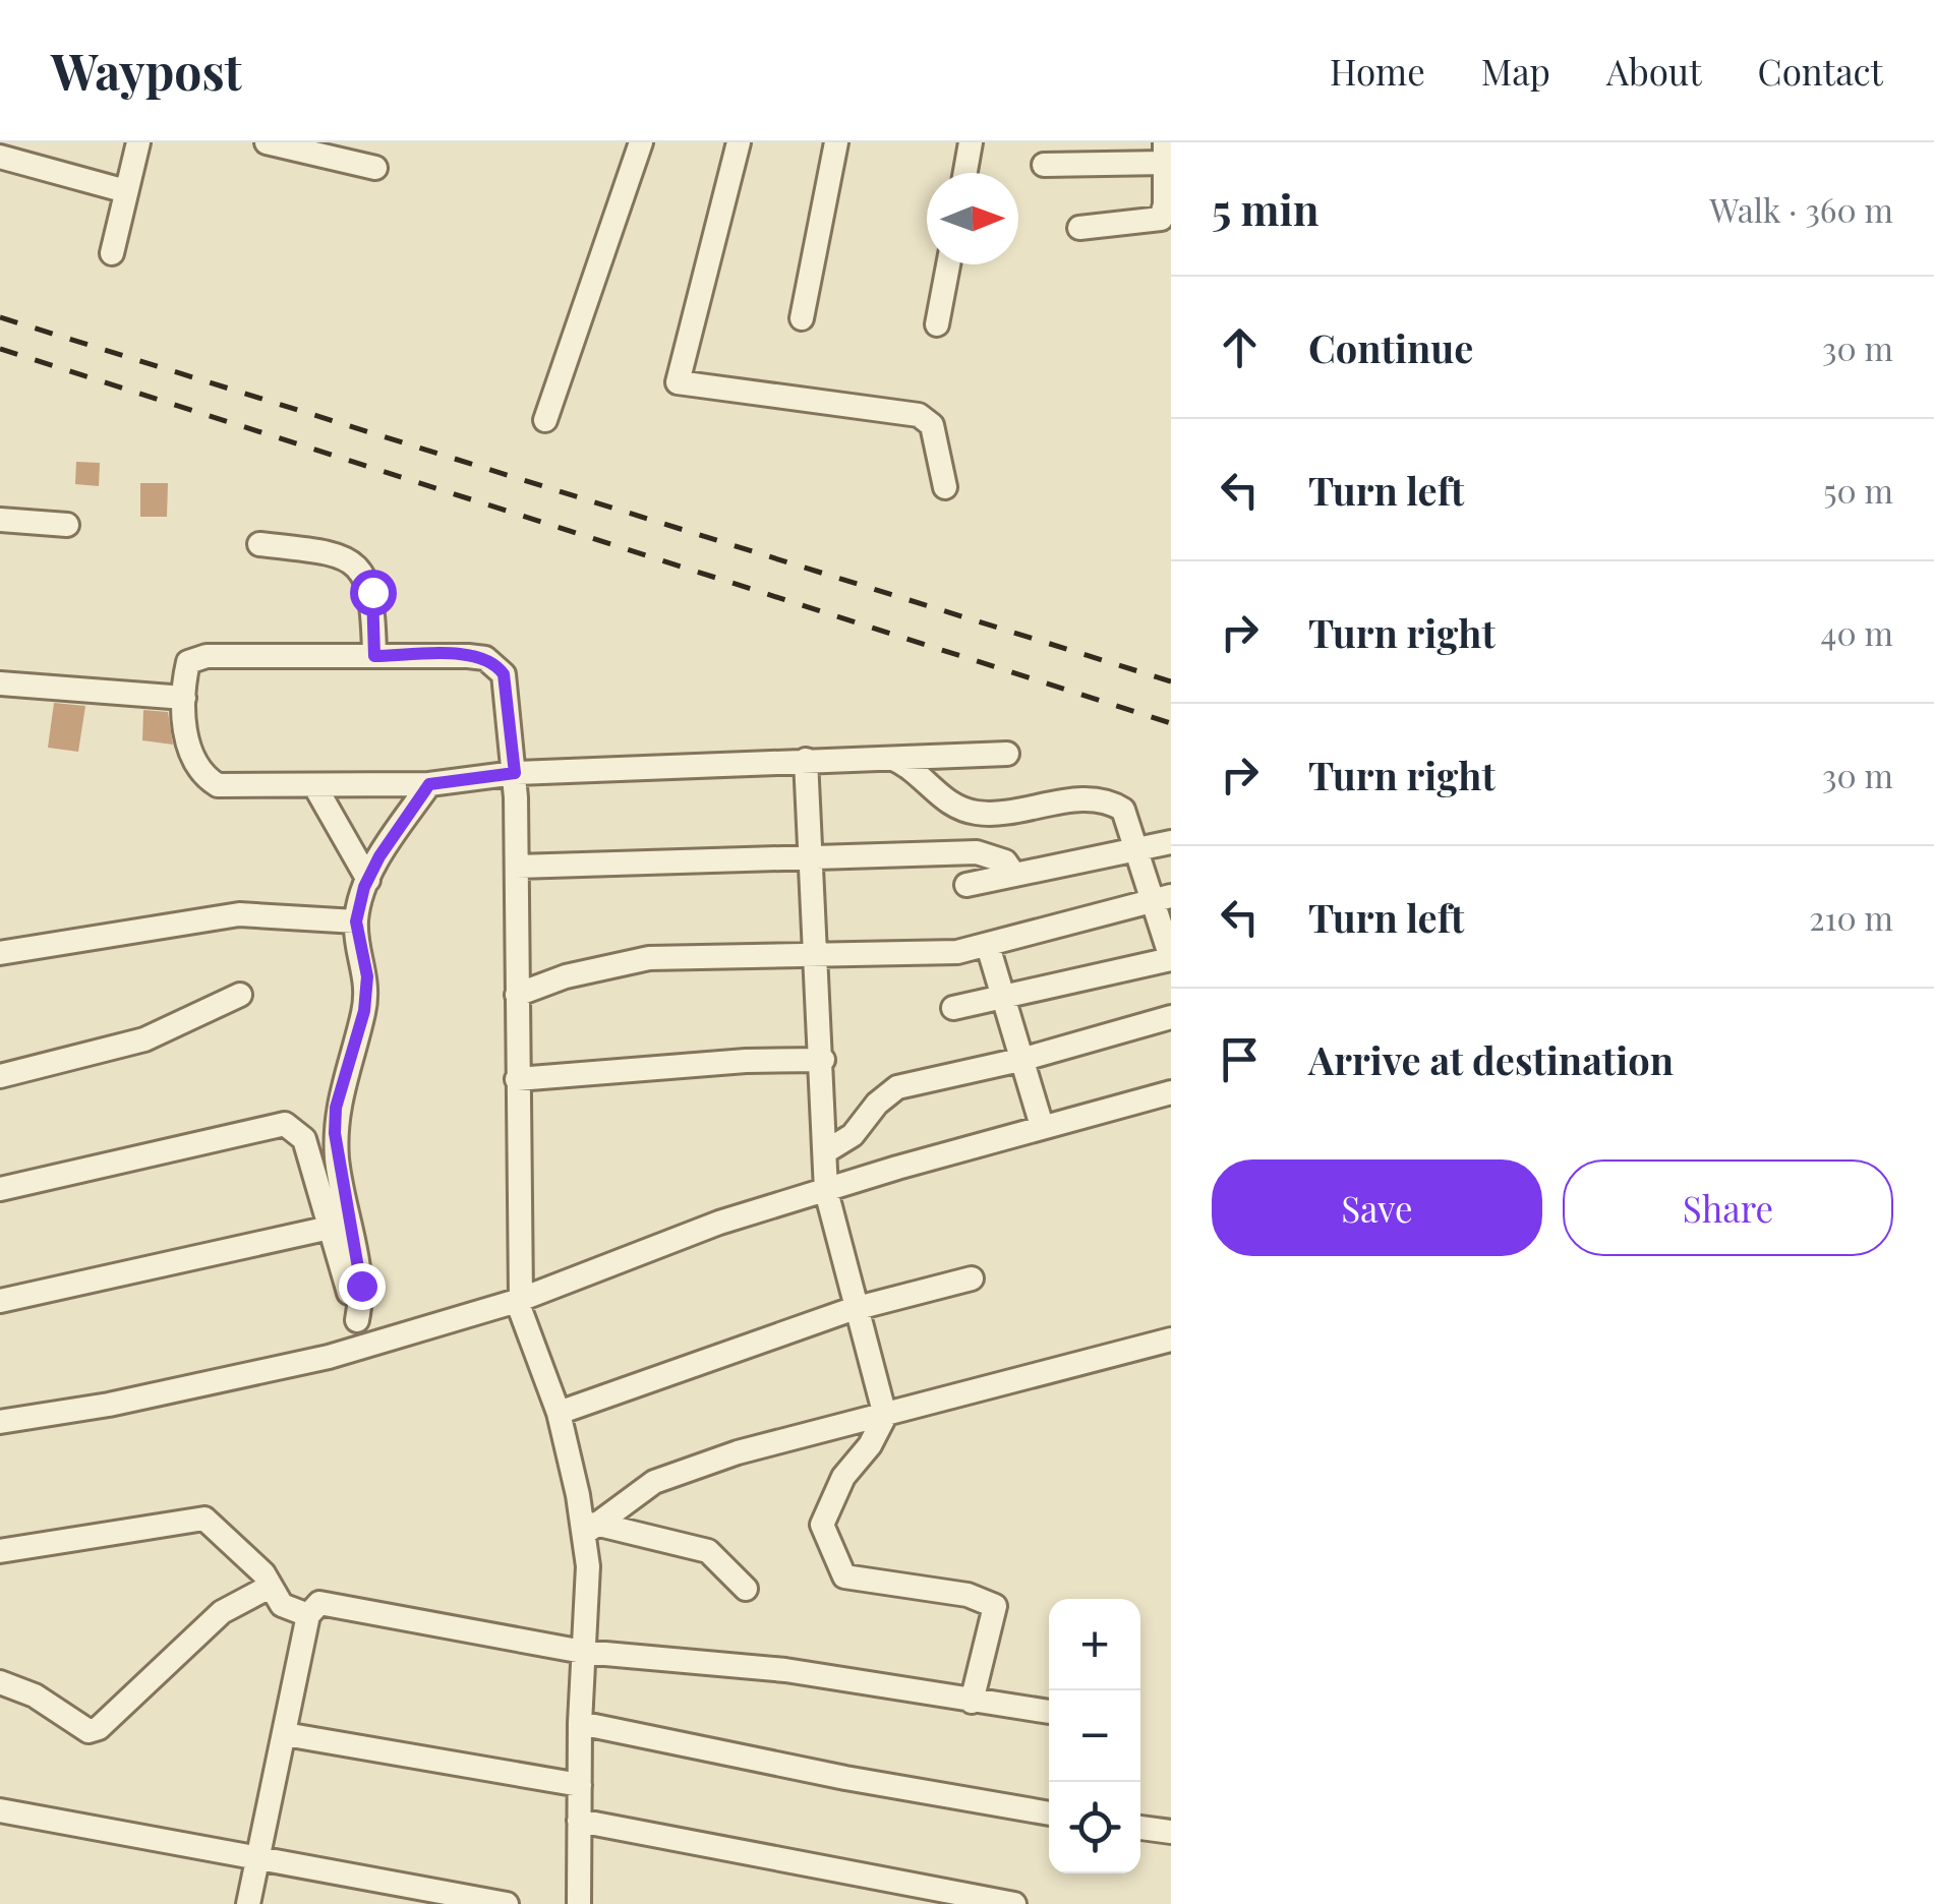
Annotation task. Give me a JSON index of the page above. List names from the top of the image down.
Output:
{
  "north": "right",
  "page": {
    "header": "Waypost",
    "nav": [
      "Home",
      "Map",
      "About",
      "Contact"
    ],
    "heading": ["5 min", "Walk · 360 m"],
    "list": [
      ["Continue", "30 m"],
      ["Turn left", "50 m"],
      ["Turn right", "40 m"],
      ["Turn right", "30 m"],
      ["Turn left", "210 m"],
      "Arrive at destination"
    ],
    "buttons": ["Save", "Share"],
    "map_buttons": ["+", "−"]
  }
}
